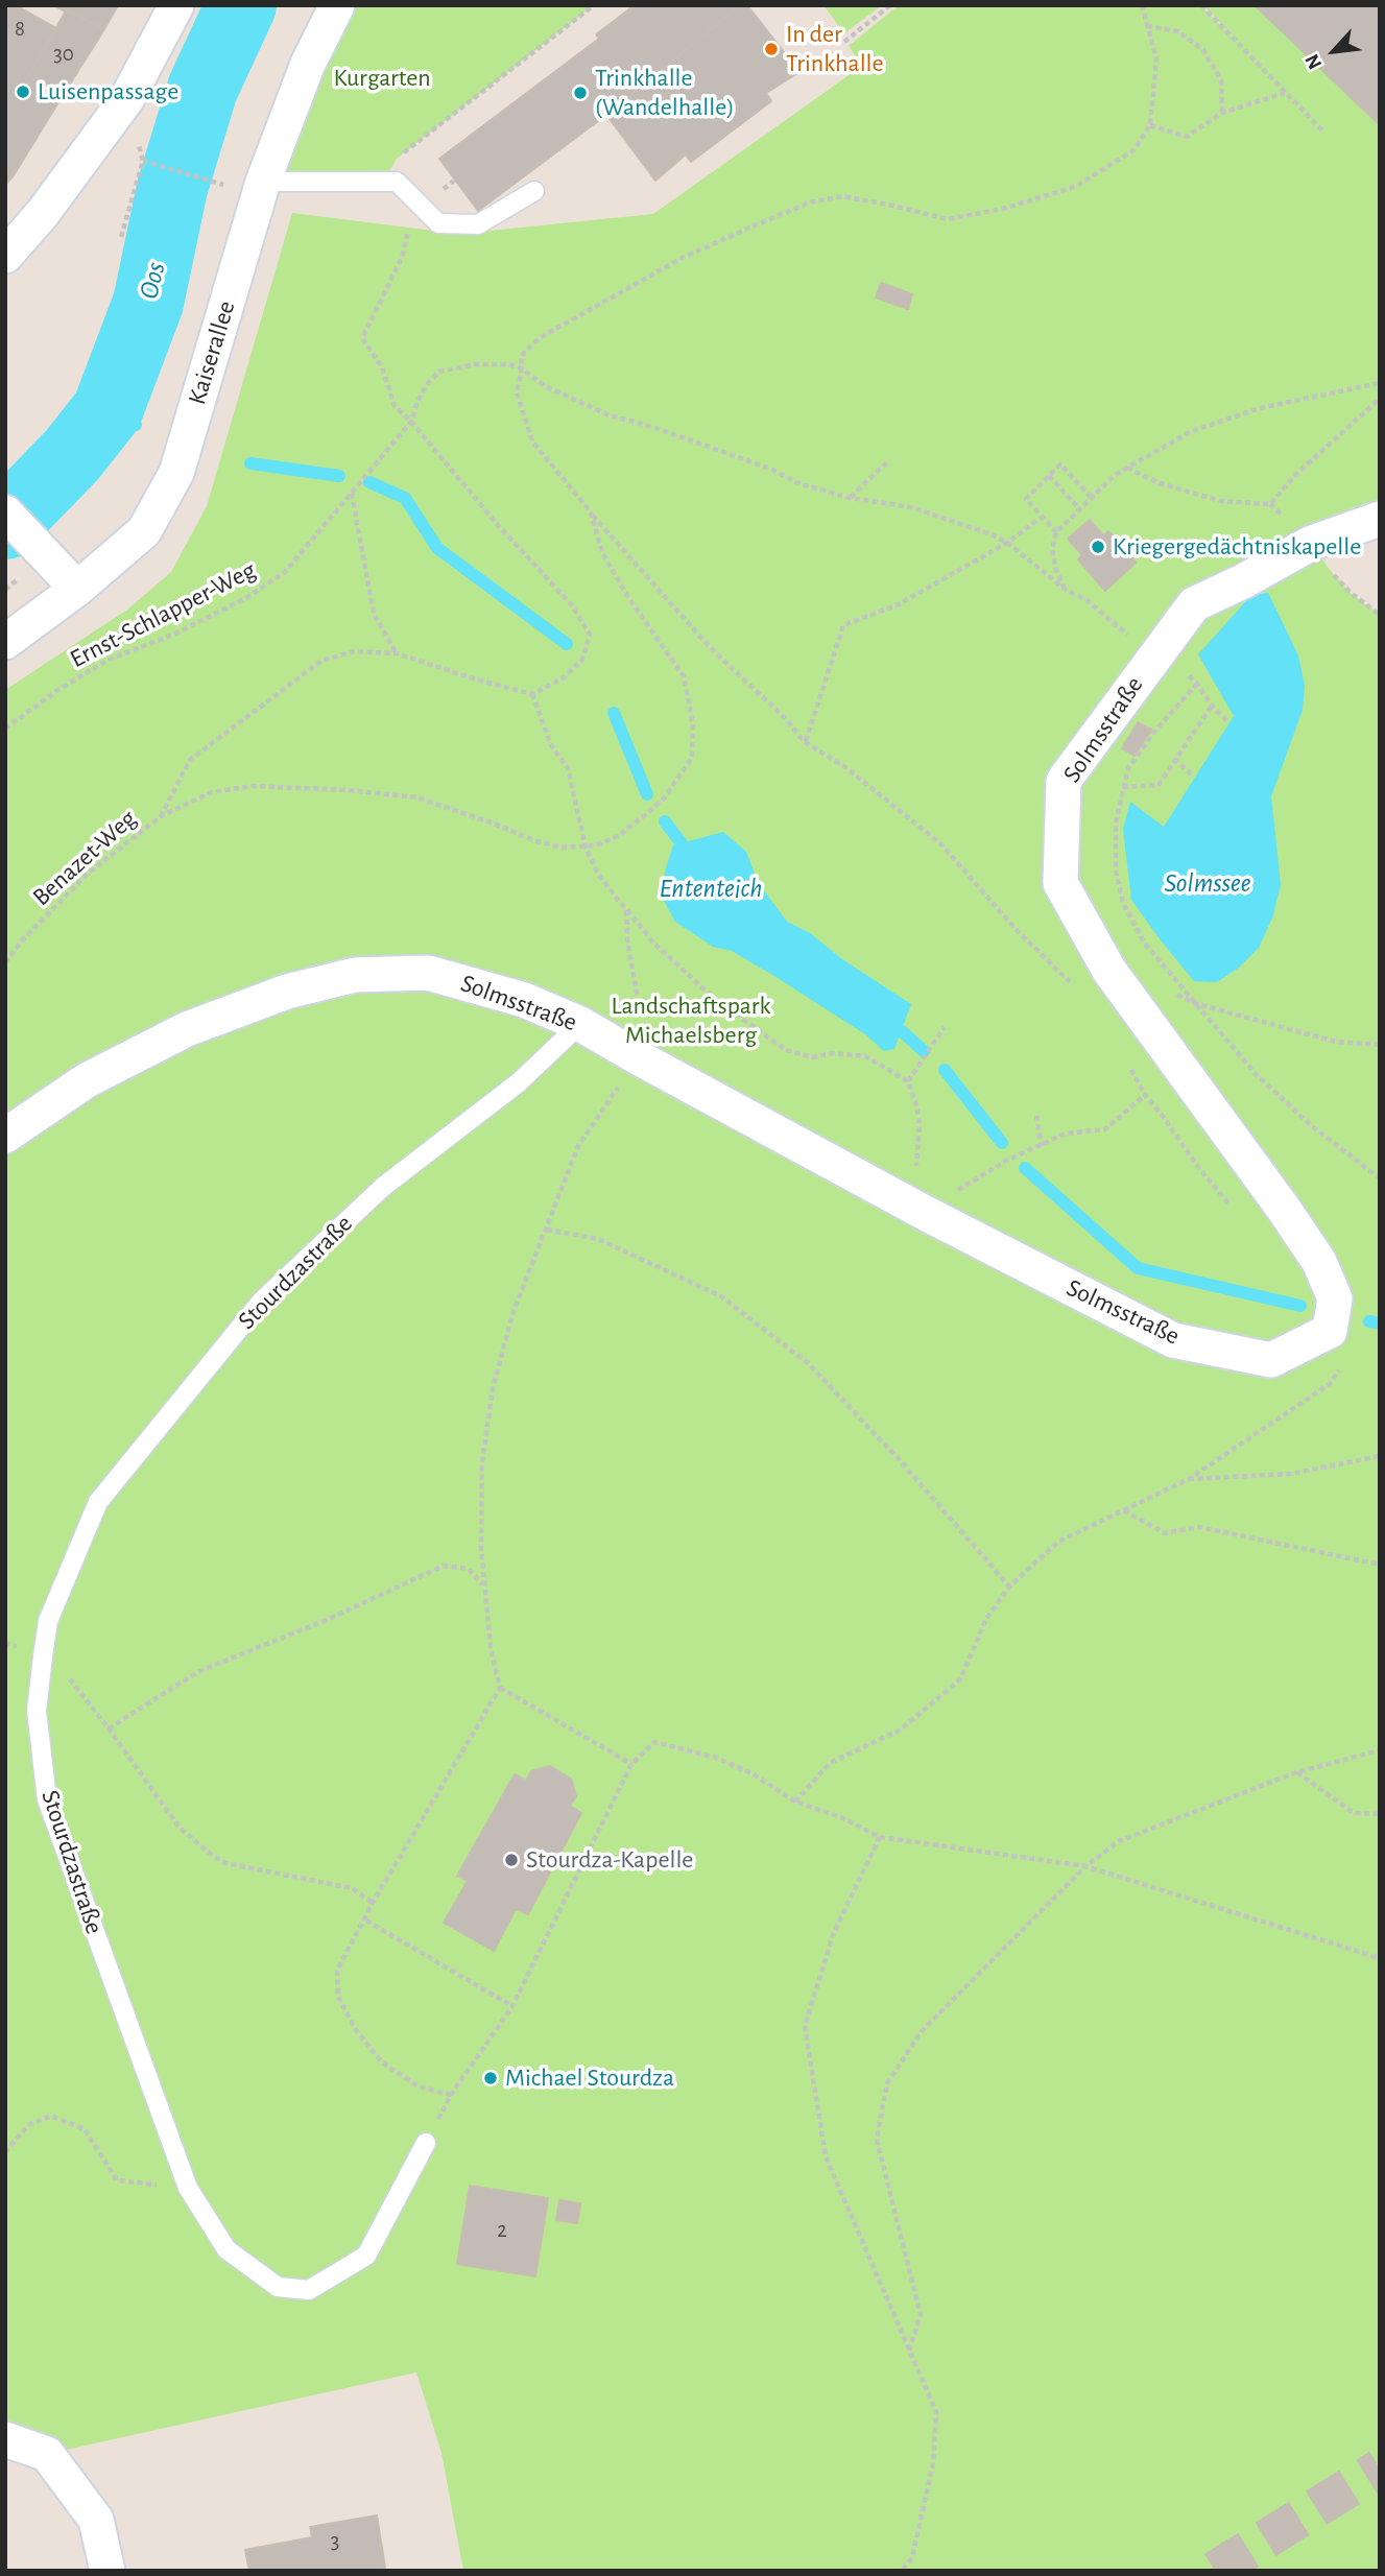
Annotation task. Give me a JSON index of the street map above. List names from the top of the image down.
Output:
{
  "streets": {
    "street": ["Kaiserallee", "Solmsstraße"],
    "lane": ["Stourdzastraße"],
    "path": ["Ernst-Schlapper-Weg", "Benazet-Weg"]
  },
  "crossings": [
    ["Solmsstraße", "Stourdzastraße"]
  ],
  "water": ["Oos", "Solmssee", "Ententeich"],
  "parks": ["Kurgarten", "Landschaftspark Michaelsberg"],
  "places": [
    "In der Trinkhalle",
    "Luisenpassage",
    "Trinkhalle (Wandelhalle)",
    "Kriegergedächtniskapelle",
    "Stourdza-Kapelle",
    "Michael Stourdza"
  ],
  "house_numbers": [
    "8",
    "30",
    "2",
    "3"
  ],
  "north": "bottom left"
}
